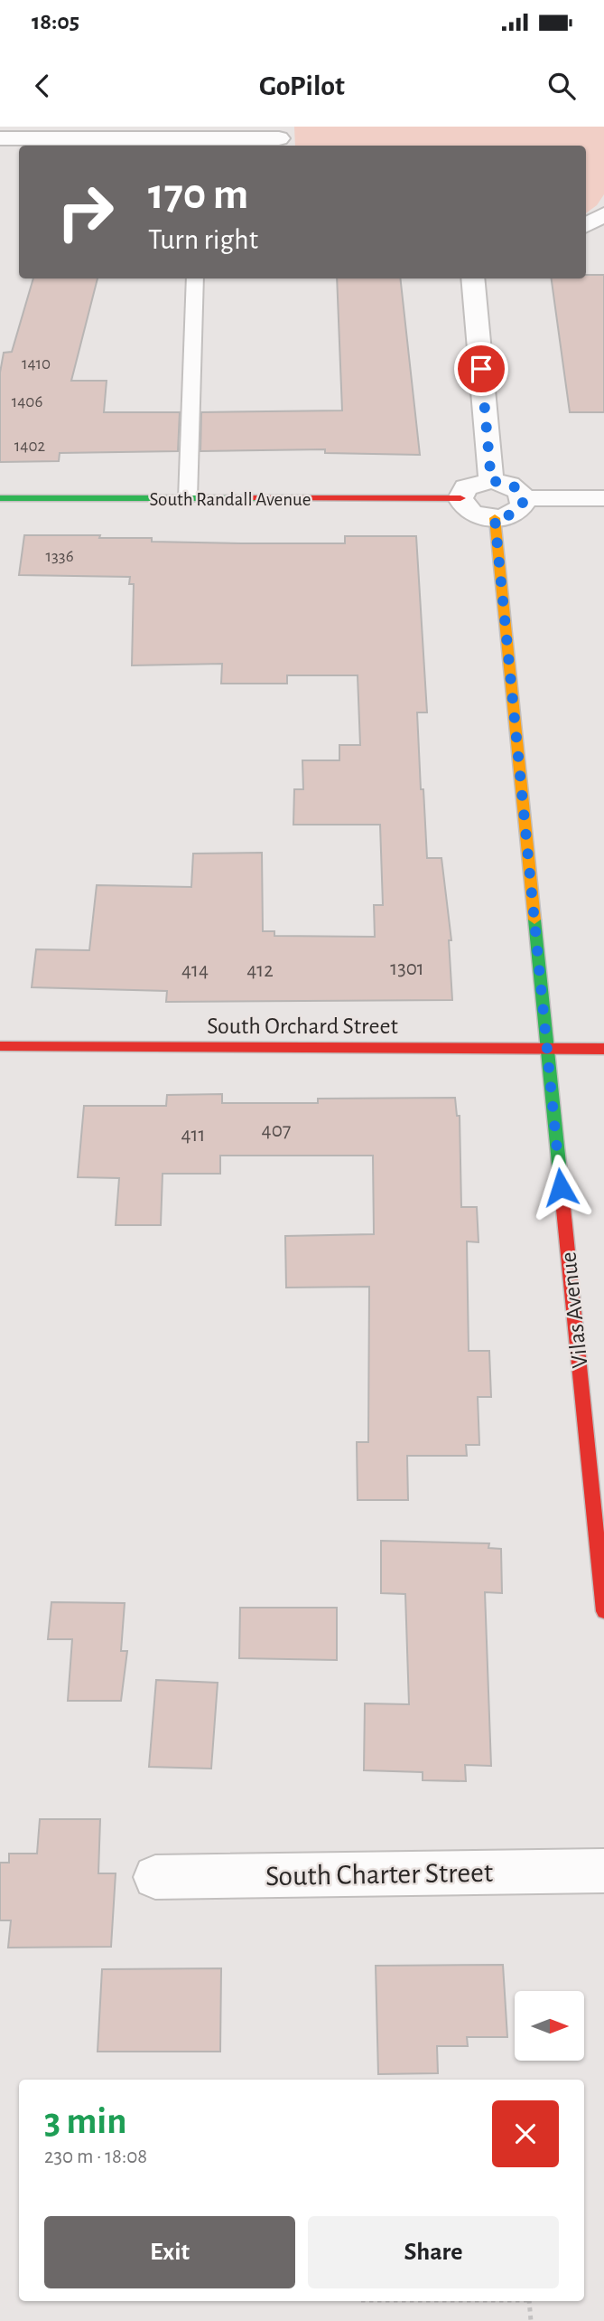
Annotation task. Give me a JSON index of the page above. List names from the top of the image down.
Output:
{
  "streets": {
    "street": [
      "South Randall Avenue",
      "South Orchard Street",
      "Vilas Avenue",
      "South Charter Street"
    ]
  },
  "crossings": [
    ["South Randall Avenue", "Vilas Avenue"],
    ["South Orchard Street", "Vilas Avenue"]
  ],
  "house_numbers": [
    "1410",
    "1406",
    "1402",
    "1336",
    "1301",
    "414",
    "412",
    "407",
    "411"
  ],
  "north": "right",
  "page": {
    "status": "18:05",
    "header": "GoPilot",
    "turn": ["170 m", "Turn right"],
    "heading": ["3 min", "230 m · 18:08"],
    "buttons": ["Exit", "Share"]
  }
}
